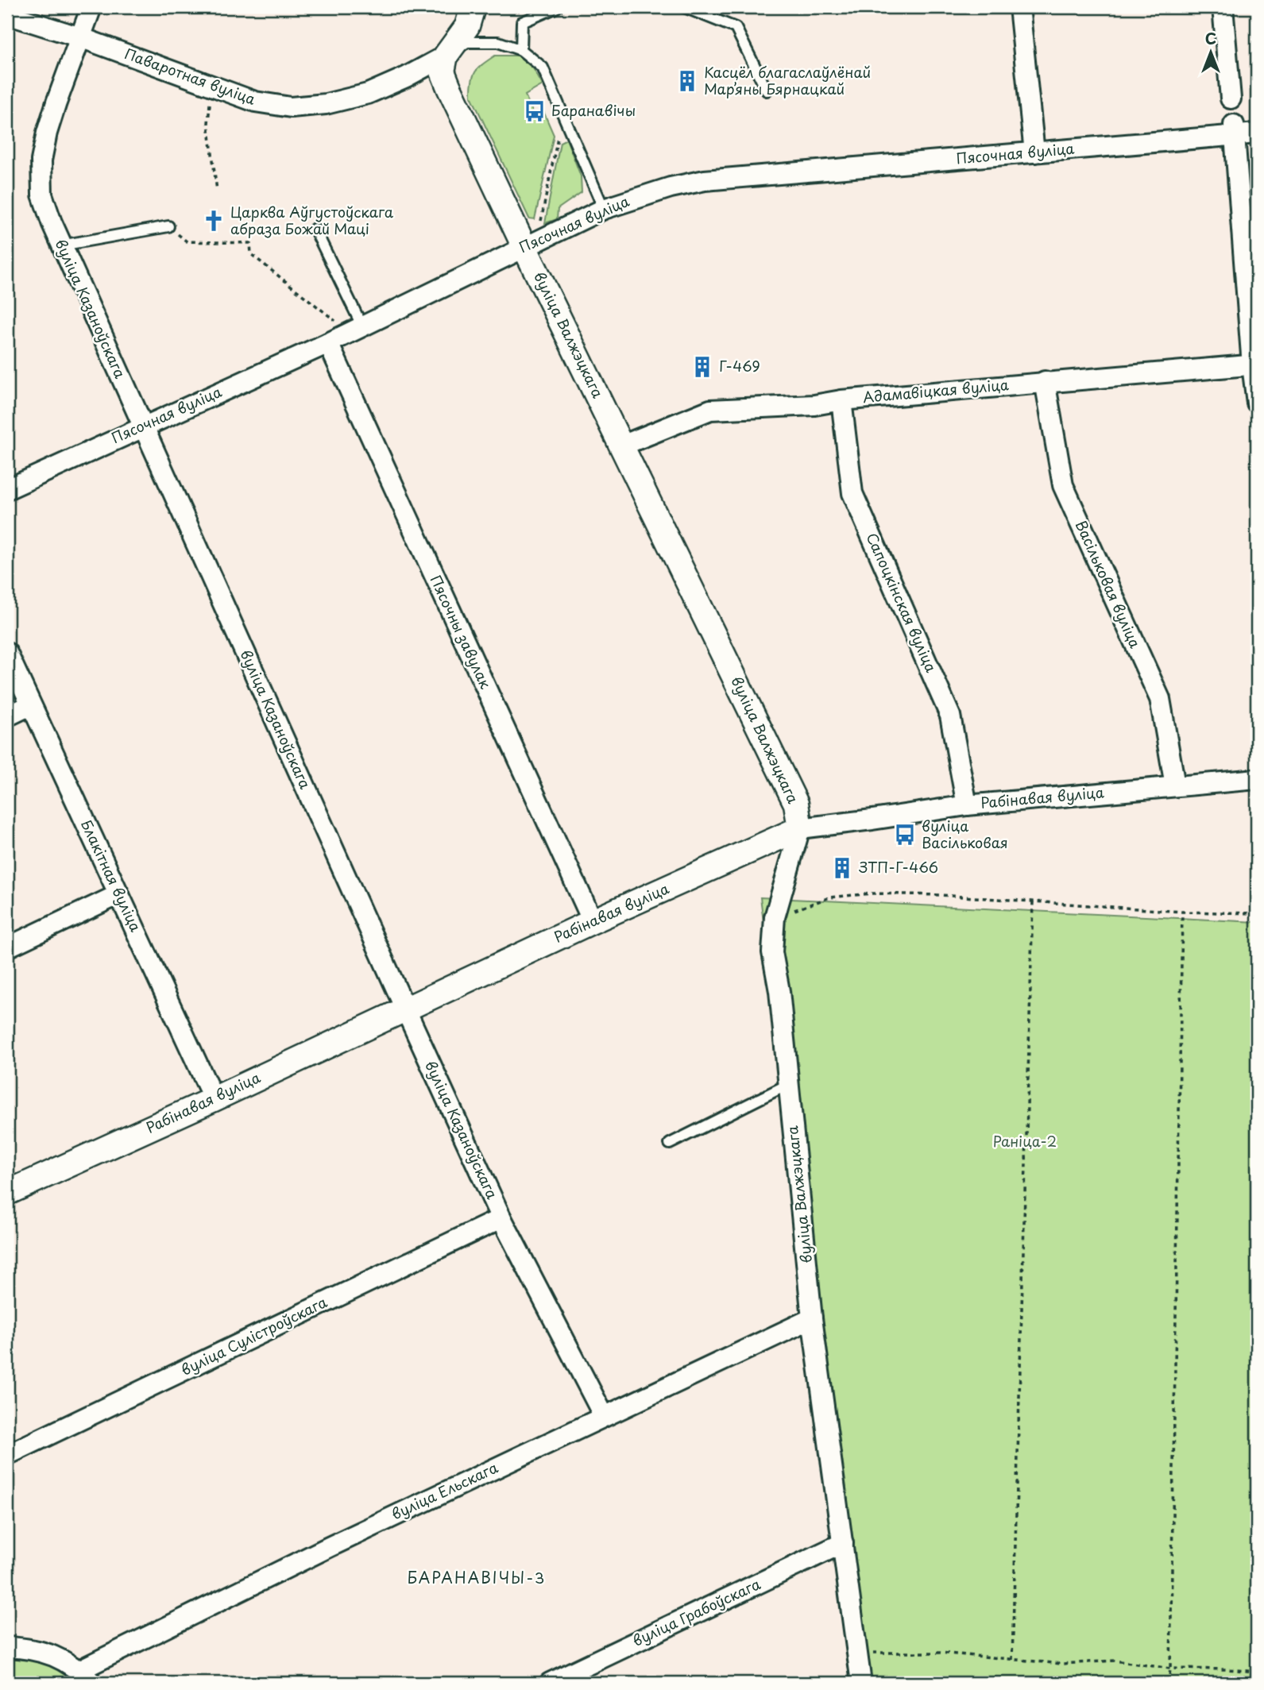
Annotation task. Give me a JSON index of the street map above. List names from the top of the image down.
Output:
{
  "streets": {
    "street": [
      "Паваротная вуліца",
      "Пясочная вуліца",
      "вуліца Казаноўскага",
      "вуліца Валжэцкага",
      "Адамавіцкая вуліца",
      "Васільковая вуліца",
      "Сапоцкінская вуліца",
      "Пясочны завулак",
      "Рабінавая вуліца",
      "Блакітная вуліца",
      "вуліца Сулістроўскага",
      "вуліца Ельскага",
      "вуліца Грабоўскага"
    ]
  },
  "crossings": [
    ["Паваротная вуліца", "вуліца Казаноўскага"],
    ["Паваротная вуліца", "вуліца Валжэцкага"],
    ["Пясочная вуліца", "вуліца Казаноўскага"],
    ["Пясочная вуліца", "вуліца Валжэцкага"],
    ["Пясочная вуліца", "Пясочны завулак"],
    ["вуліца Казаноўскага", "Рабінавая вуліца"],
    ["вуліца Казаноўскага", "вуліца Сулістроўскага"],
    ["вуліца Казаноўскага", "вуліца Ельскага"],
    ["вуліца Валжэцкага", "Адамавіцкая вуліца"],
    ["вуліца Валжэцкага", "Рабінавая вуліца"],
    ["вуліца Валжэцкага", "вуліца Ельскага"],
    ["вуліца Валжэцкага", "вуліца Грабоўскага"],
    ["Адамавіцкая вуліца", "Васільковая вуліца"],
    ["Адамавіцкая вуліца", "Сапоцкінская вуліца"],
    ["Васільковая вуліца", "Рабінавая вуліца"],
    ["Сапоцкінская вуліца", "Рабінавая вуліца"],
    ["Пясочны завулак", "Рабінавая вуліца"],
    ["Рабінавая вуліца", "Блакітная вуліца"]
  ],
  "districts": ["БАРАНАВІЧЫ-3"],
  "parks": ["Раніца-2"],
  "places": {
    "building": ["Касцёл благаслаўлёнай Мар’яны Бярнацкай", "Г-469", "ЗТП-Г-466"],
    "bus stop": ["Баранавічы", "вуліца Васільковая"],
    "church": ["Царква Аўгустоўскага абраза Божай Маці"]
  },
  "north": "top"
}
